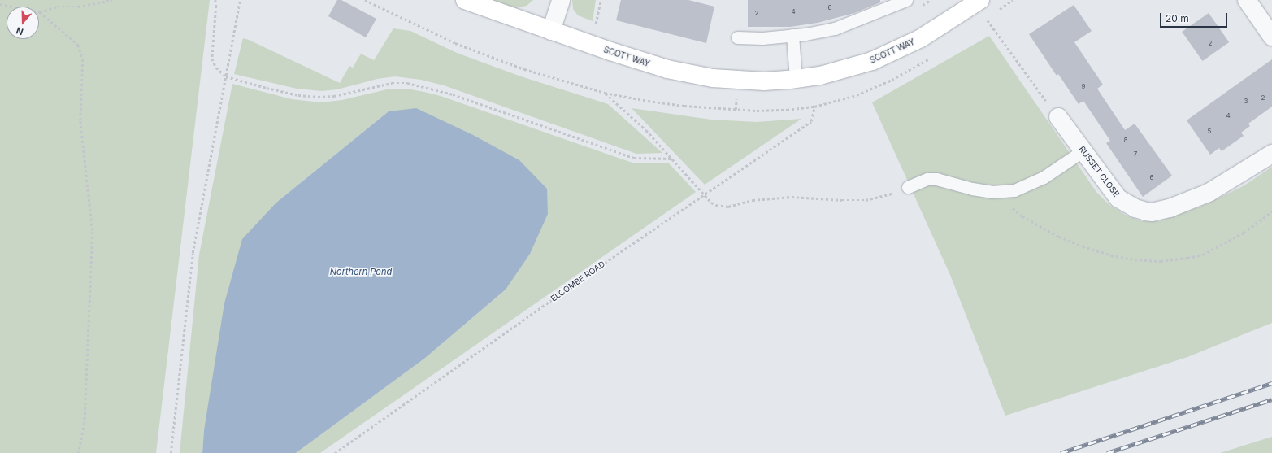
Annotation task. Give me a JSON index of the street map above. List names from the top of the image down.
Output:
{
  "streets": {
    "street": ["SCOTT WAY", "RUSSET CLOSE"],
    "path": ["ELCOMBE ROAD"]
  },
  "water": ["Northern Pond"],
  "house_numbers": [
    "6",
    "4",
    "2",
    "2",
    "9",
    "2",
    "3",
    "4",
    "5",
    "8",
    "7",
    "6"
  ],
  "scale_bar": "20 m",
  "north": "bottom"
}
